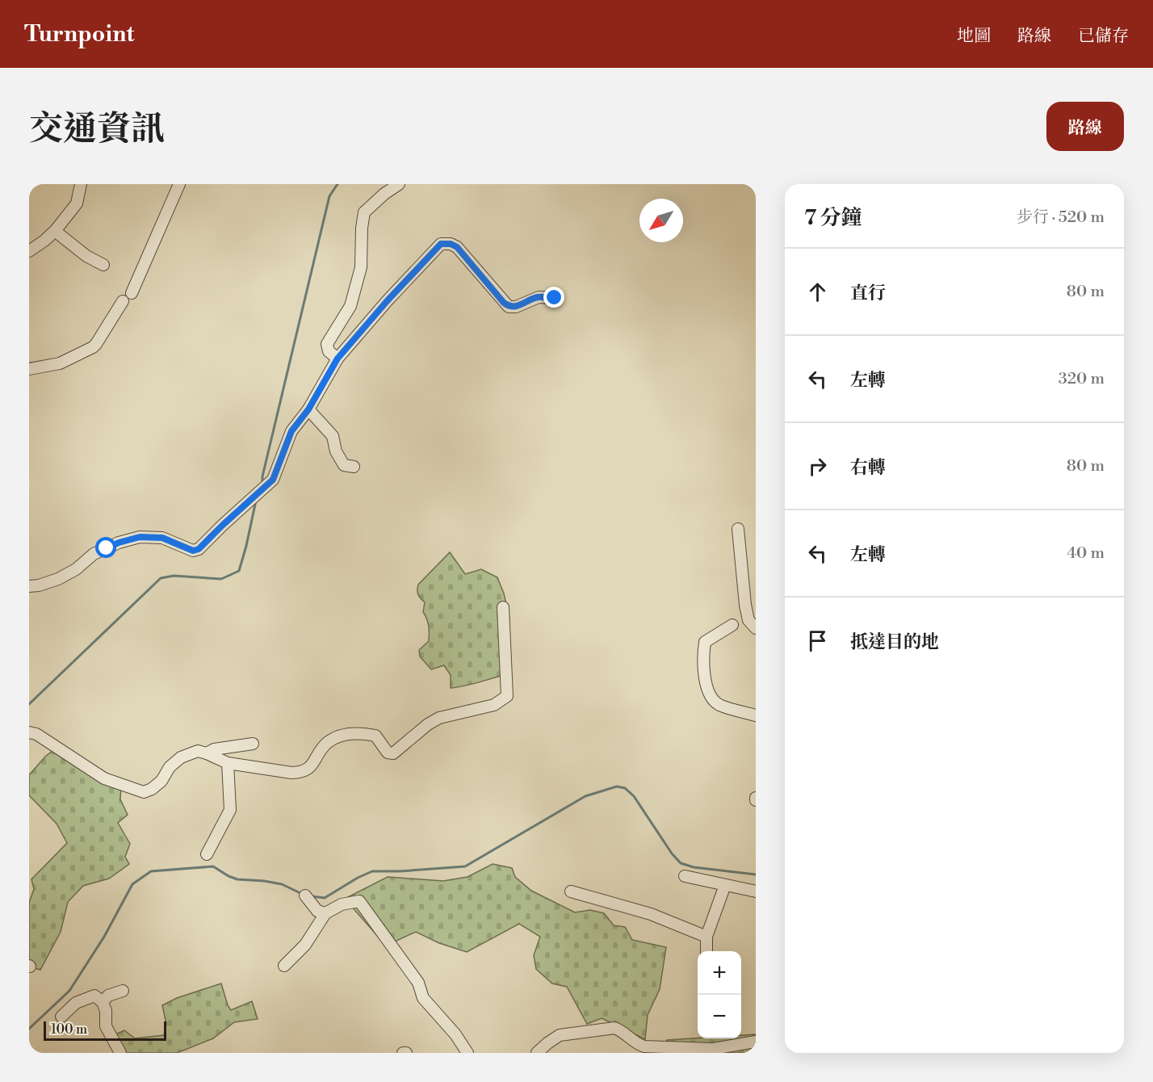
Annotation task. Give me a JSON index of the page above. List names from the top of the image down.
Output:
{
  "scale_bar": "100 m",
  "north": "bottom left",
  "page": {
    "header": "Turnpoint",
    "nav": ["地圖", "路線", "已儲存"],
    "title": "交通資訊",
    "buttons": "路線",
    "heading": ["7 分鐘", "步行 · 520 m"],
    "list": [
      ["直行", "80 m"],
      ["左轉", "320 m"],
      ["右轉", "80 m"],
      ["左轉", "40 m"],
      "抵達目的地"
    ],
    "map_buttons": ["+", "−"],
    "scale": "100 m"
  }
}
